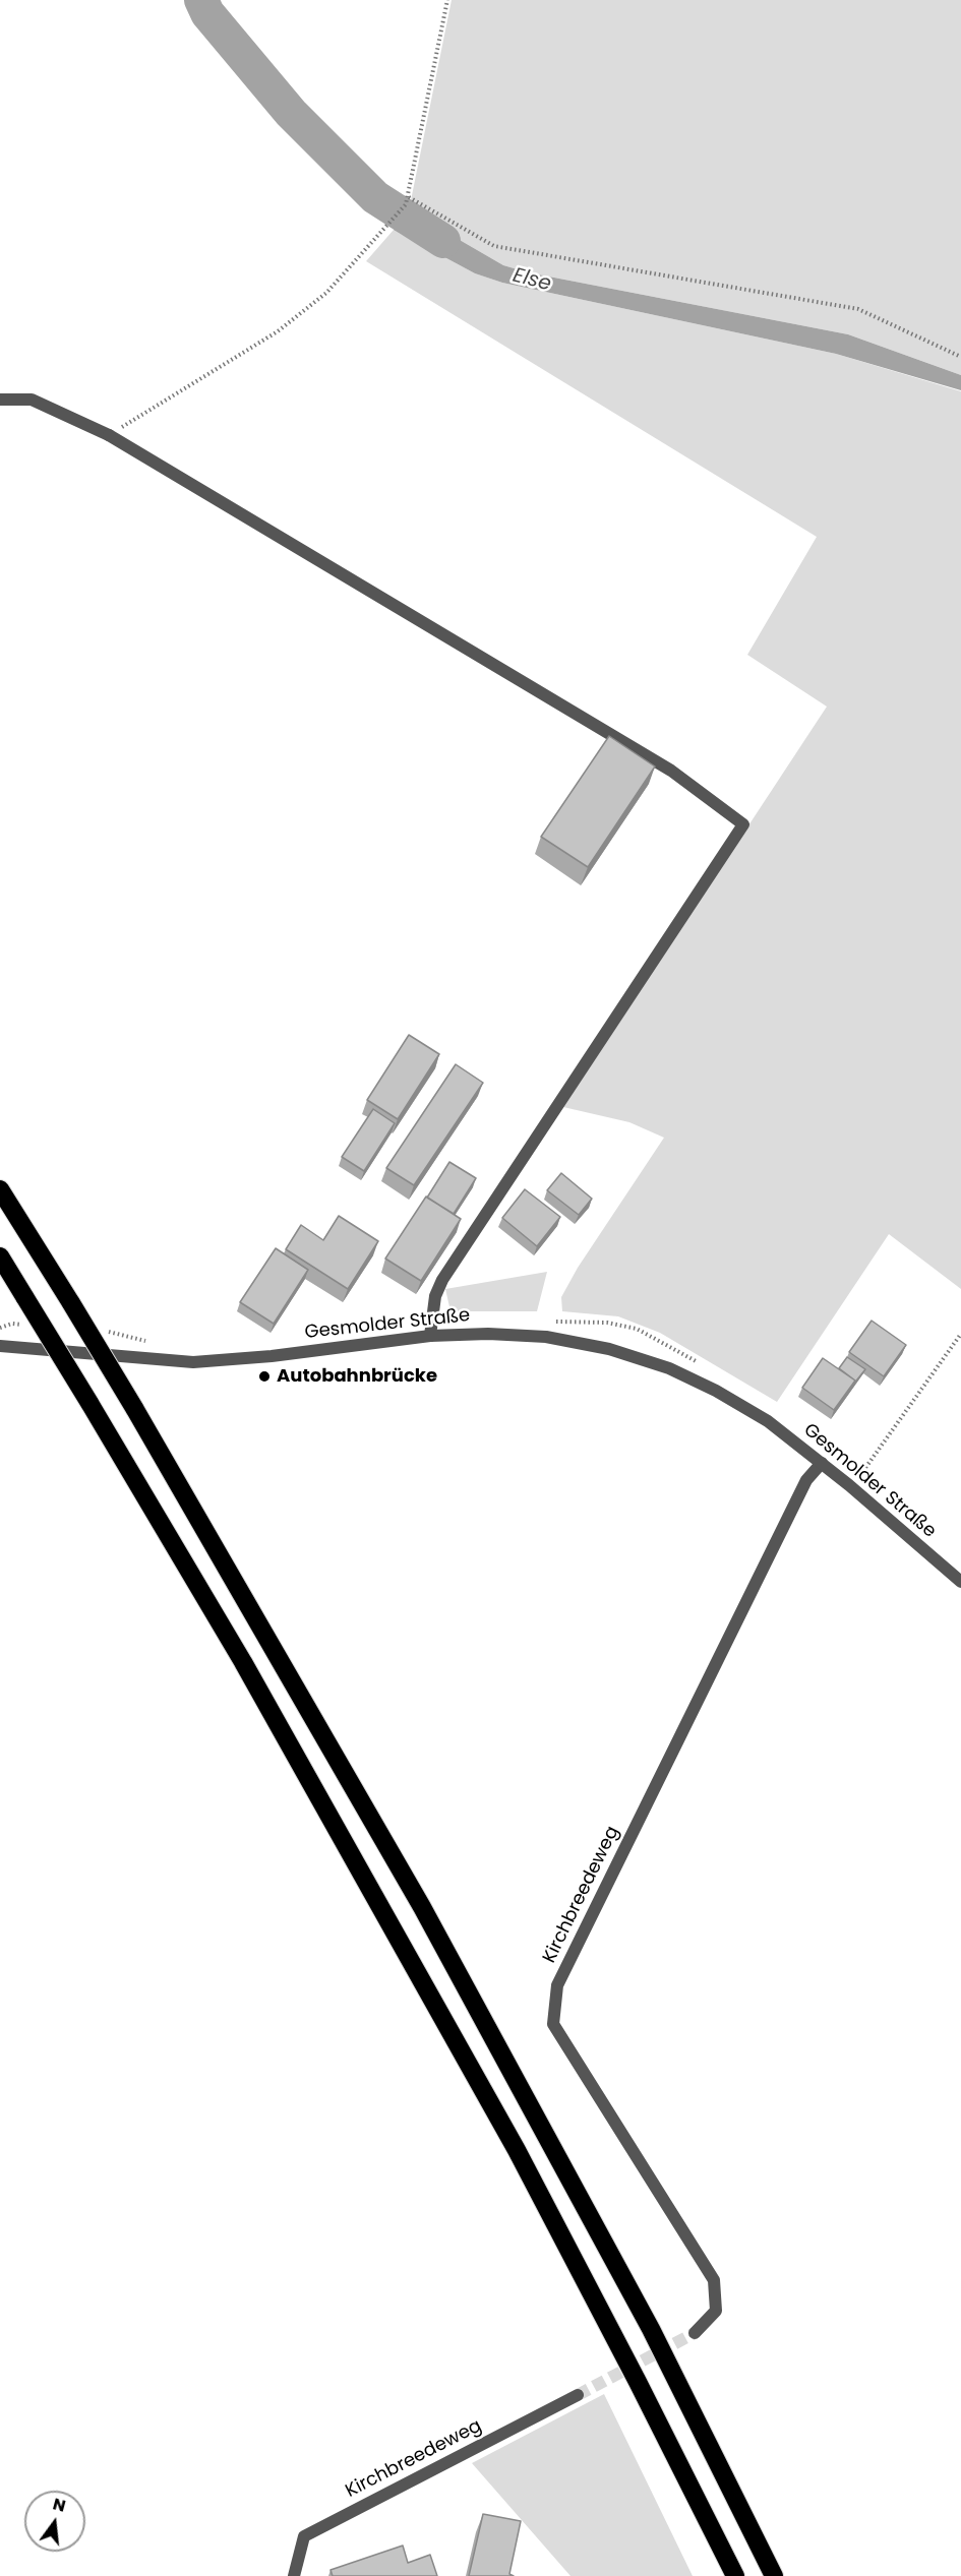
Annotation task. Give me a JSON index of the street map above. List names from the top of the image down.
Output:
{
  "streets": {
    "street": ["Gesmolder Straße", "Kirchbreedeweg"]
  },
  "crossings": [
    ["Gesmolder Straße", "Kirchbreedeweg"]
  ],
  "water": ["Else"],
  "places": ["Autobahnbrücke"],
  "north": "top"
}
